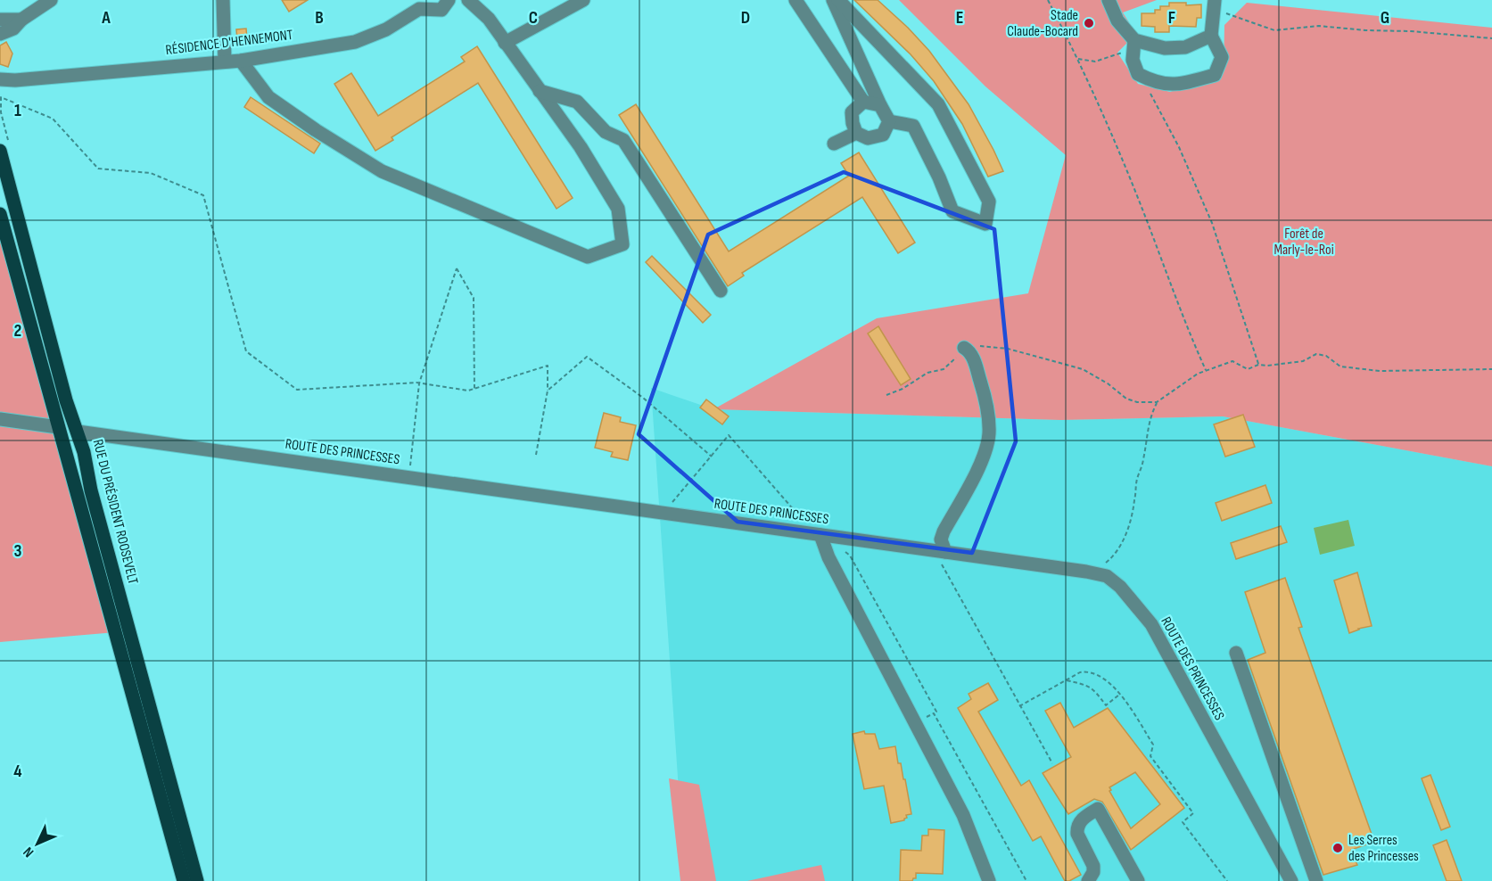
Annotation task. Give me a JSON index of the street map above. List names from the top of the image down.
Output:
{
  "streets": {
    "main road": ["RUE DU PRÉSIDENT ROOSEVELT"],
    "street": ["RÉSIDENCE D'HENNEMONT", "ROUTE DES PRINCESSES"]
  },
  "crossings": [
    ["ROUTE DES PRINCESSES", "RUE DU PRÉSIDENT ROOSEVELT"]
  ],
  "parks": ["Forêt de Marly-le-Roi"],
  "places": ["Stade Claude-Bocard", "Les Serres des Princesses"],
  "north": "bottom left",
  "grid": {
    "columns": [
      "A",
      "B",
      "C",
      "D",
      "E",
      "F",
      "G"
    ],
    "rows": [
      "1",
      "2",
      "3",
      "4"
    ]
  }
}
